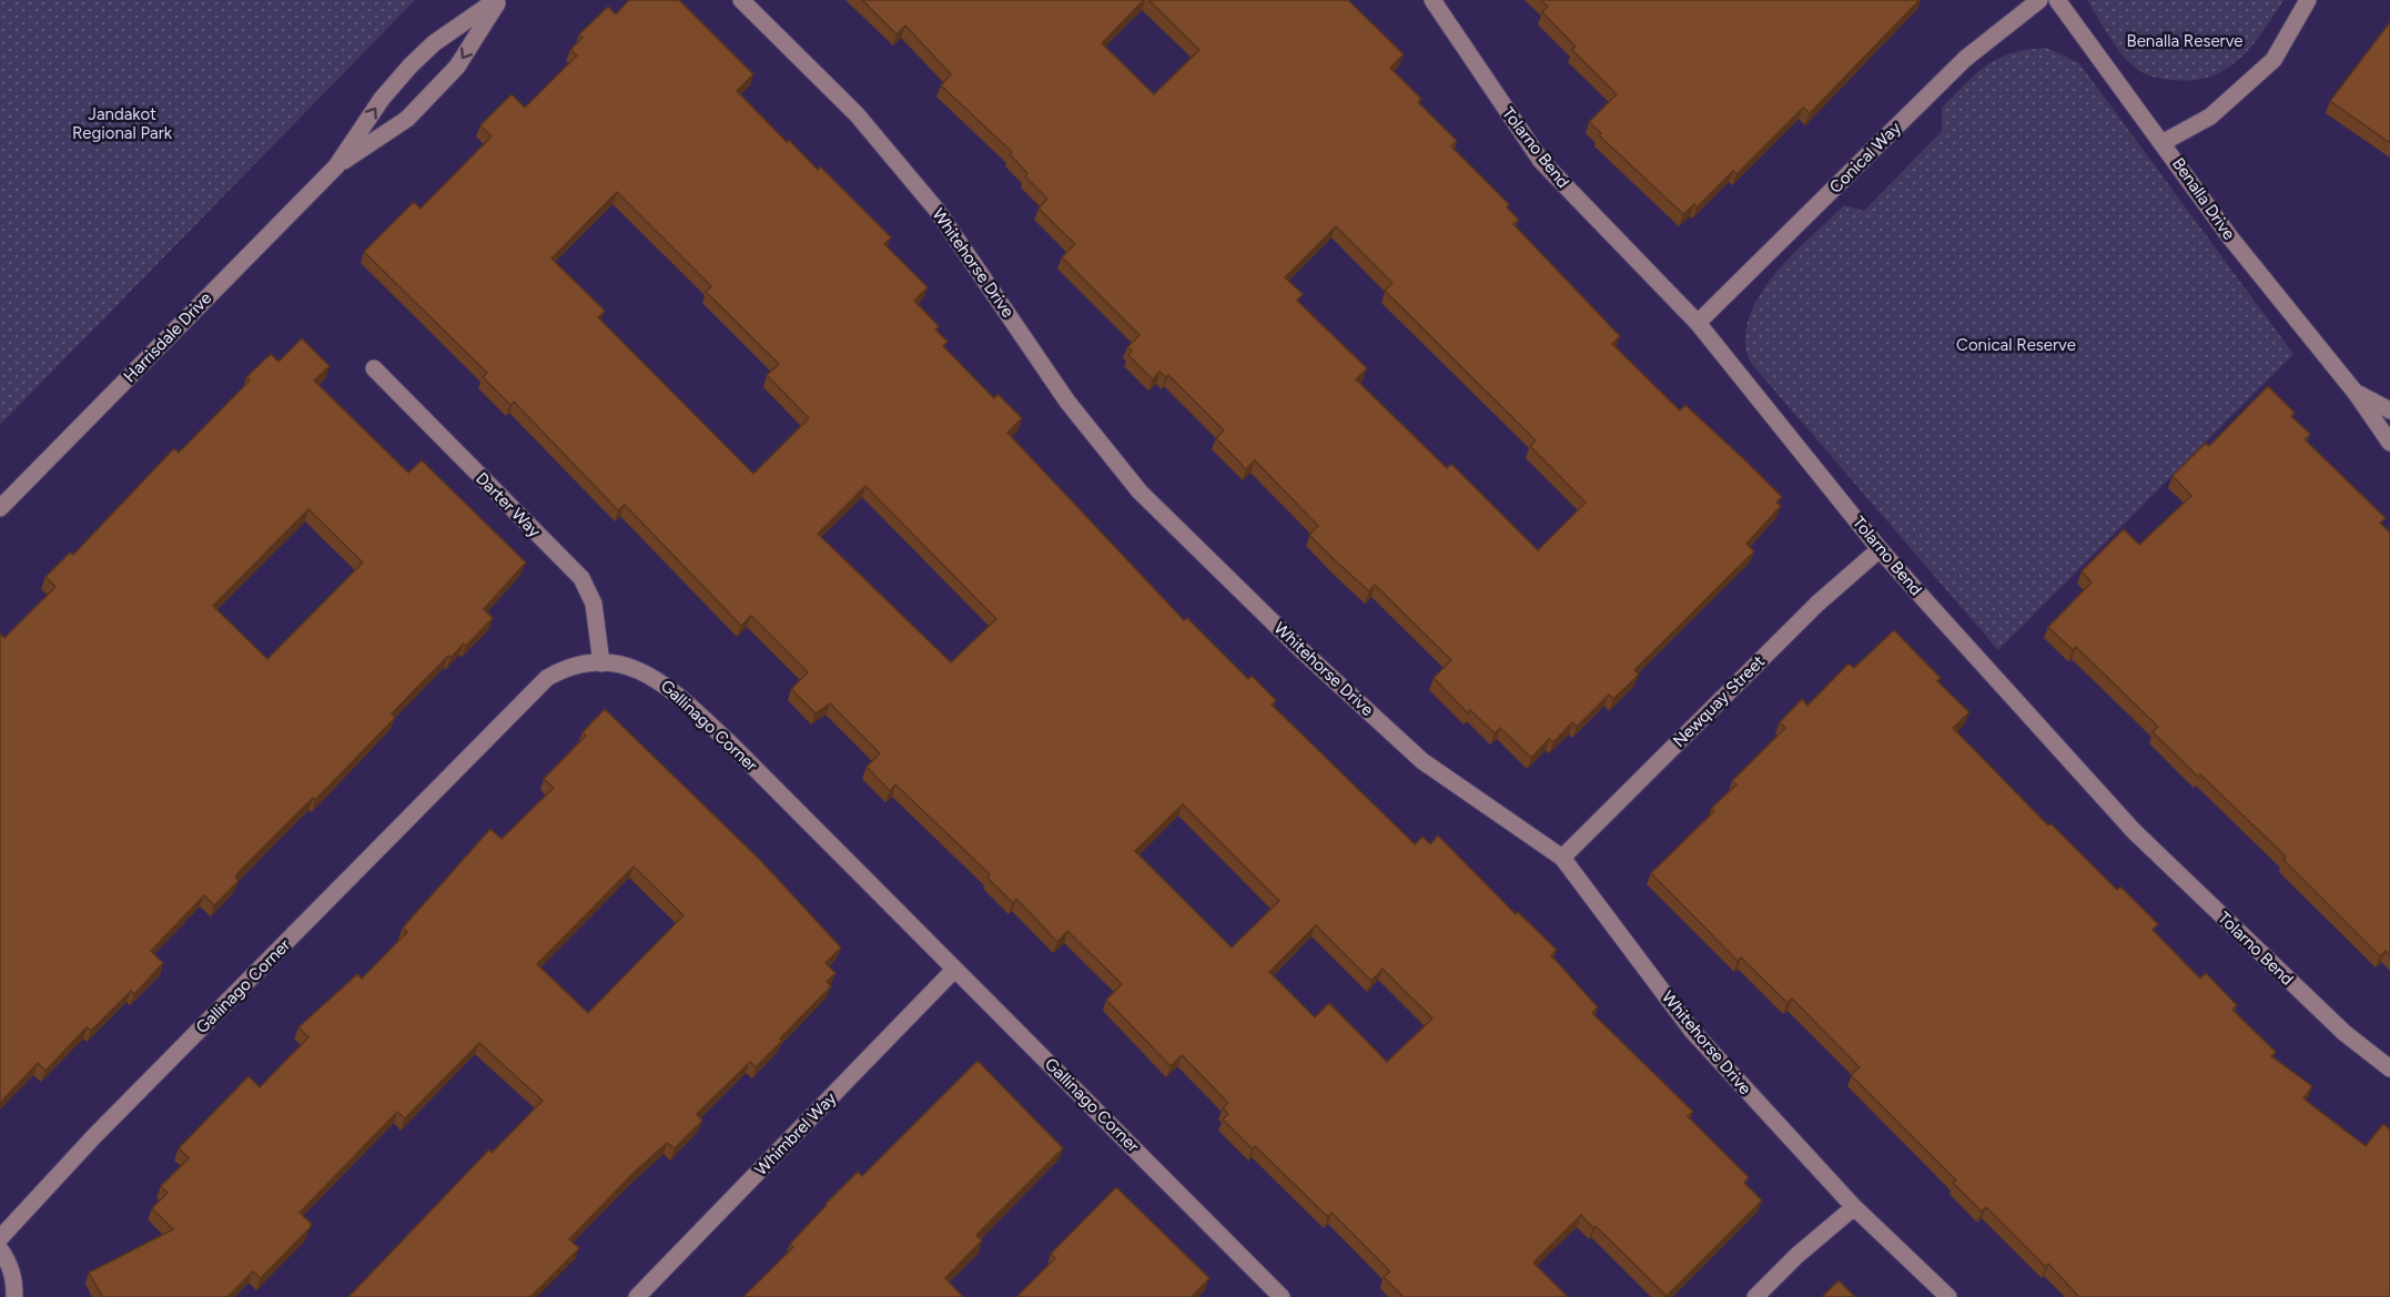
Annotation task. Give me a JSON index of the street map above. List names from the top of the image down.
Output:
{
  "streets": {
    "street": [
      "Tolarno Bend",
      "Conical Way",
      "Benalla Drive",
      "Whitehorse Drive",
      "Harrisdale Drive",
      "Darter Way",
      "Newquay Street",
      "Gallinago Corner",
      "Whimbrel Way"
    ]
  },
  "crossings": [
    ["Tolarno Bend", "Conical Way"],
    ["Tolarno Bend", "Newquay Street"],
    ["Whitehorse Drive", "Newquay Street"],
    ["Darter Way", "Gallinago Corner"],
    ["Gallinago Corner", "Whimbrel Way"]
  ],
  "parks": ["Benalla Reserve", "Jandakot Regional Park", "Conical Reserve"]
}
